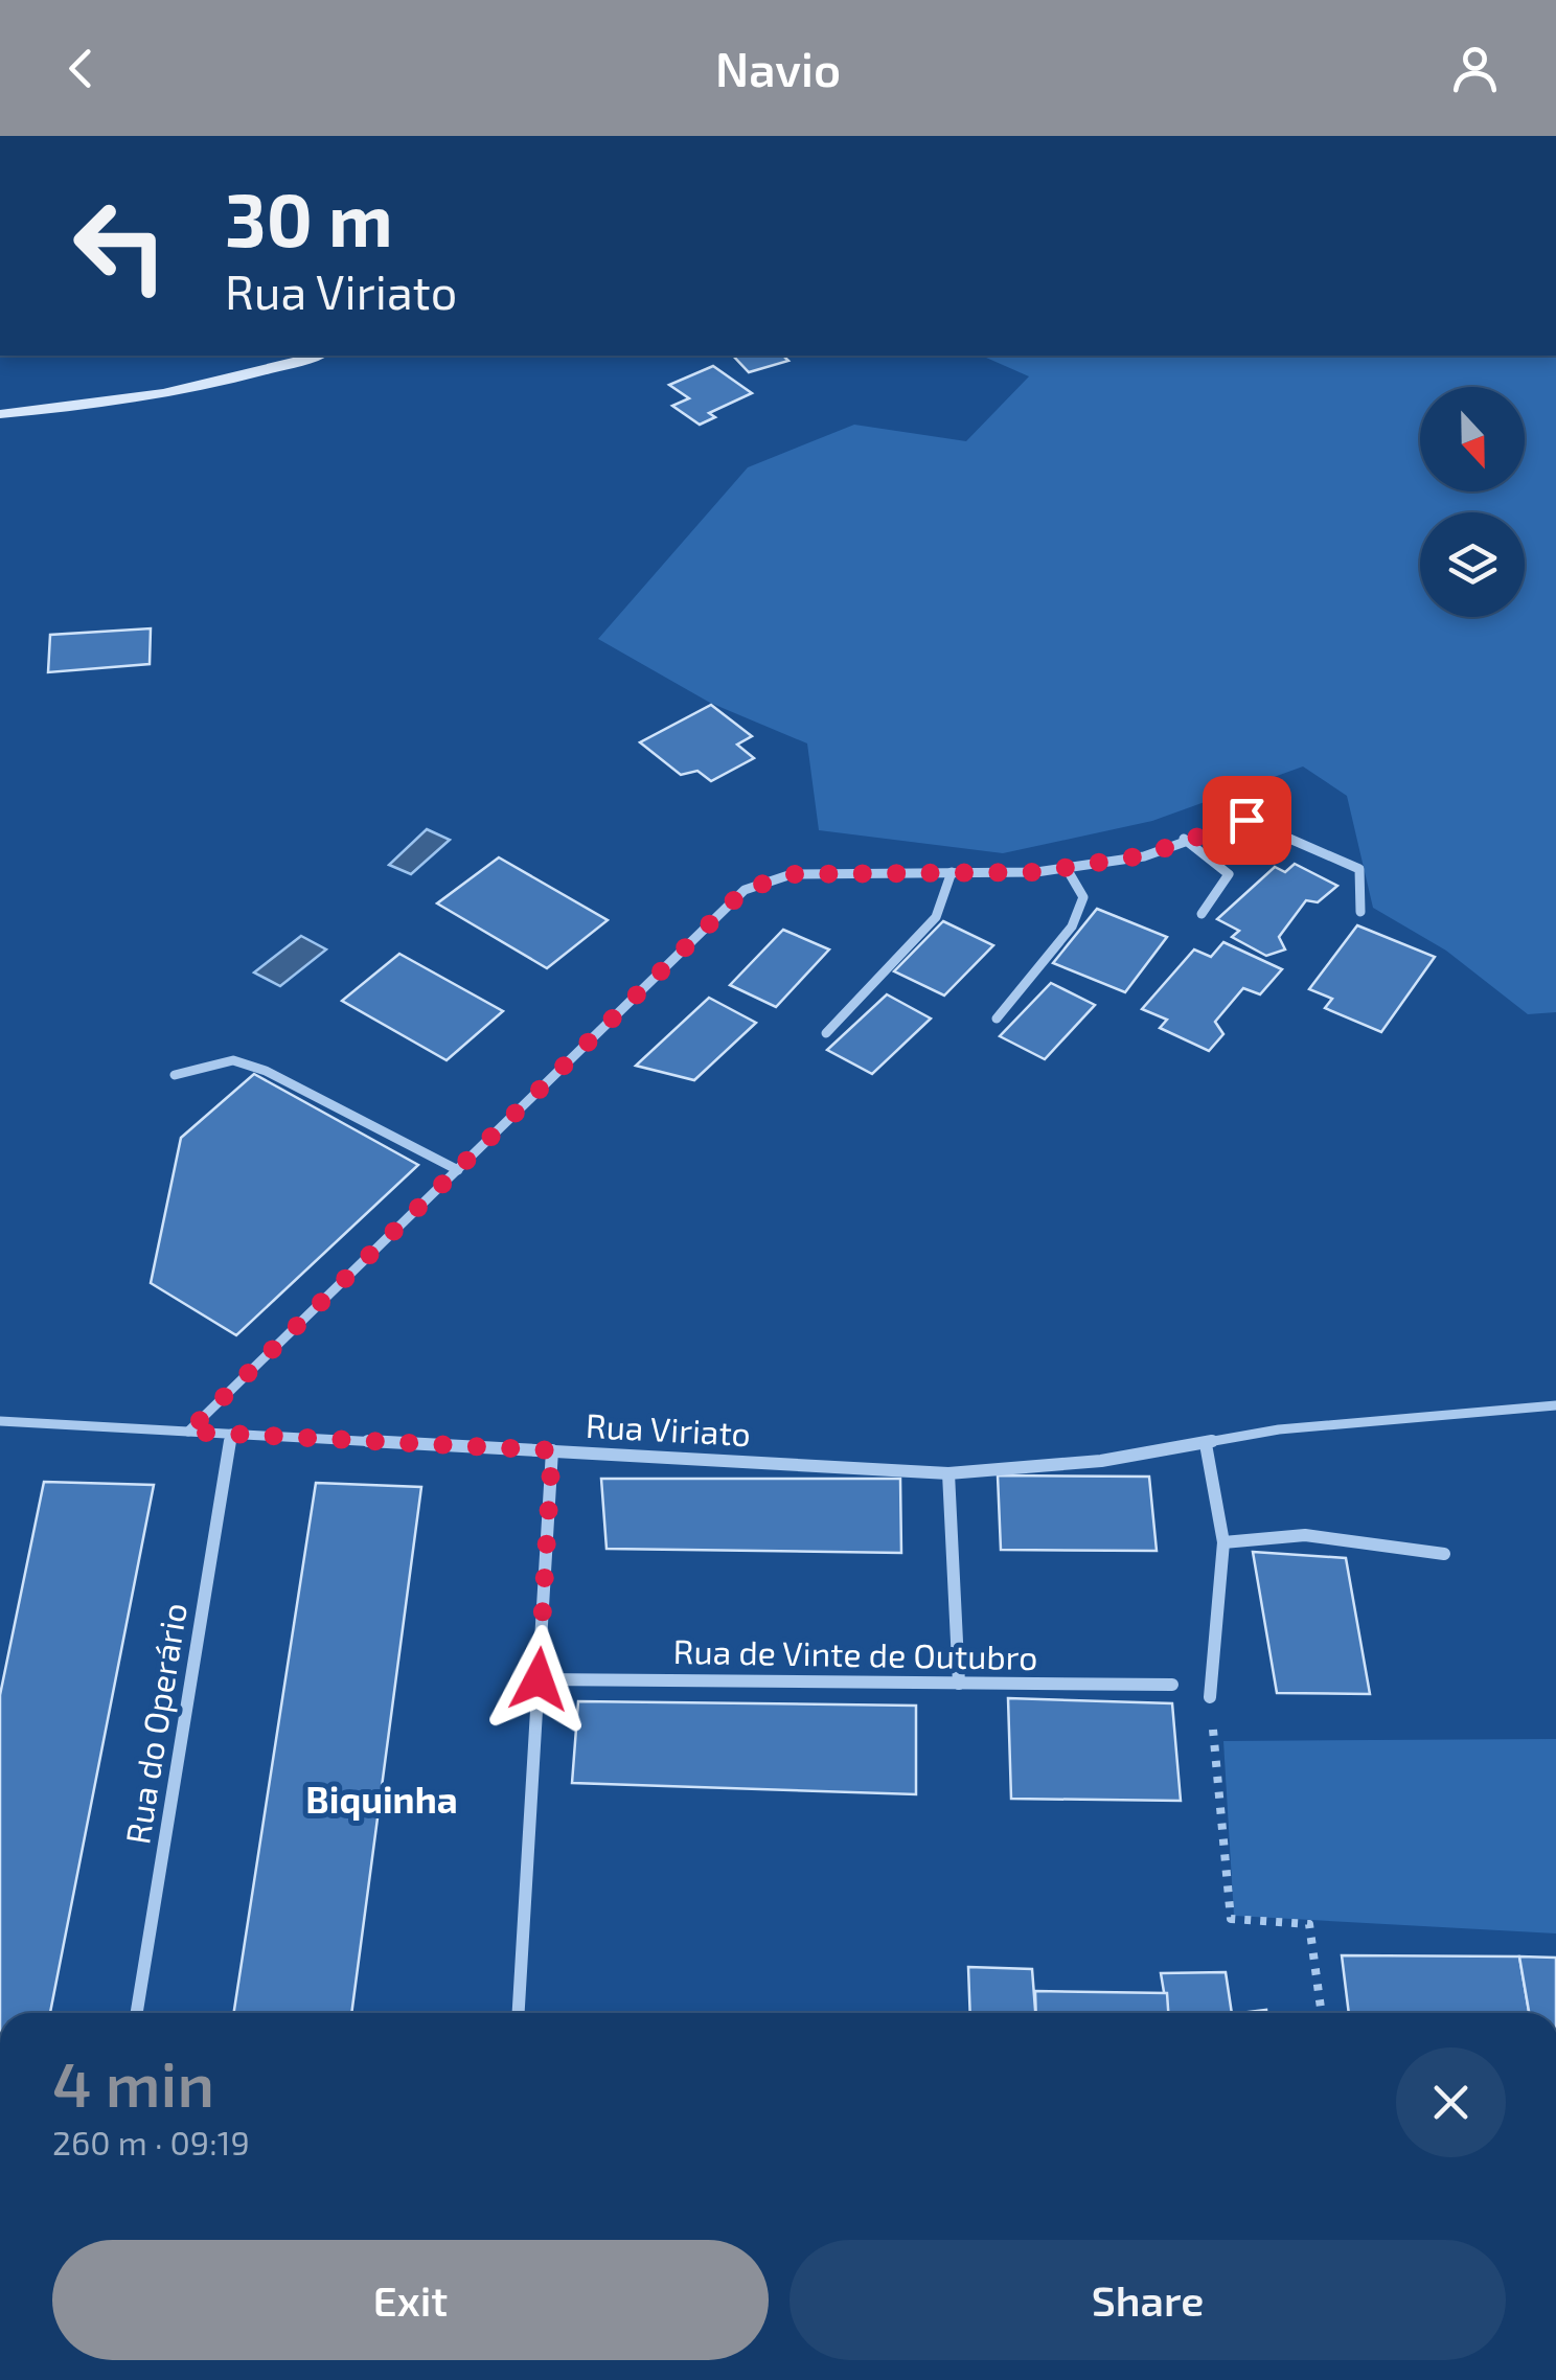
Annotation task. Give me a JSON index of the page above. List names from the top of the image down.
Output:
{
  "streets": {
    "street": ["Rua Viriato", "Rua de Vinte de Outubro", "Rua do Operário"]
  },
  "crossings": [
    ["Rua Viriato", "Rua do Operário"]
  ],
  "districts": ["Biquinha"],
  "north": "bottom",
  "page": {
    "header": "Navio",
    "turn": ["30 m", "Rua Viriato"],
    "heading": ["4 min", "260 m · 09:19"],
    "buttons": ["Exit", "Share"]
  }
}
